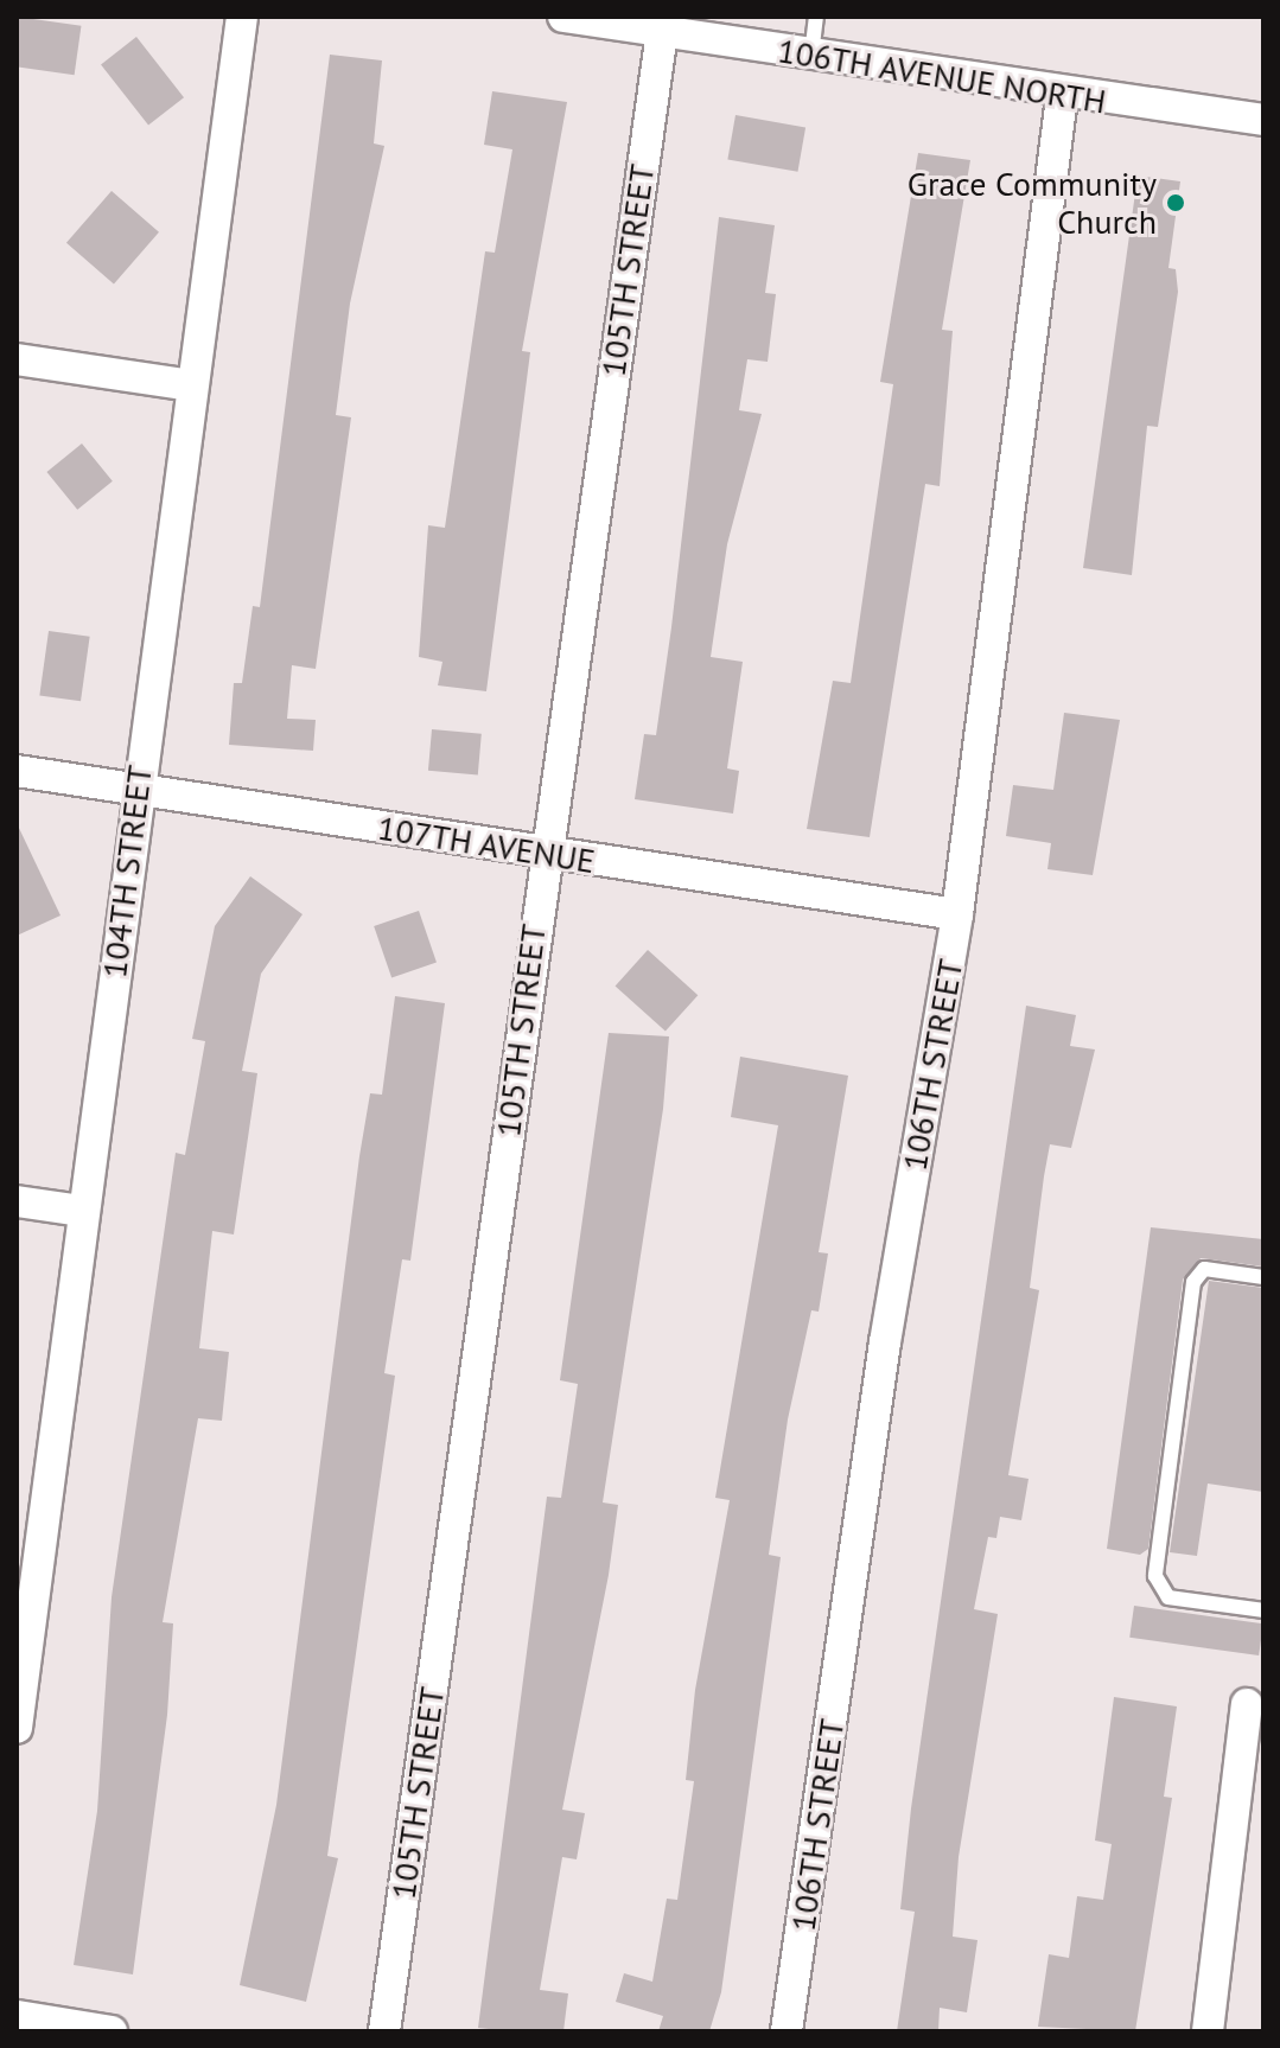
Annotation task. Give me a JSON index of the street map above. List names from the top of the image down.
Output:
{
  "streets": {
    "street": [
      "106TH AVENUE NORTH",
      "105TH STREET",
      "107TH AVENUE",
      "104TH STREET",
      "106TH STREET"
    ]
  },
  "crossings": [
    ["106TH AVENUE NORTH", "105TH STREET"],
    ["106TH AVENUE NORTH", "106TH STREET"],
    ["105TH STREET", "107TH AVENUE"],
    ["107TH AVENUE", "104TH STREET"],
    ["107TH AVENUE", "106TH STREET"]
  ],
  "places": ["Grace Community Church"]
}
